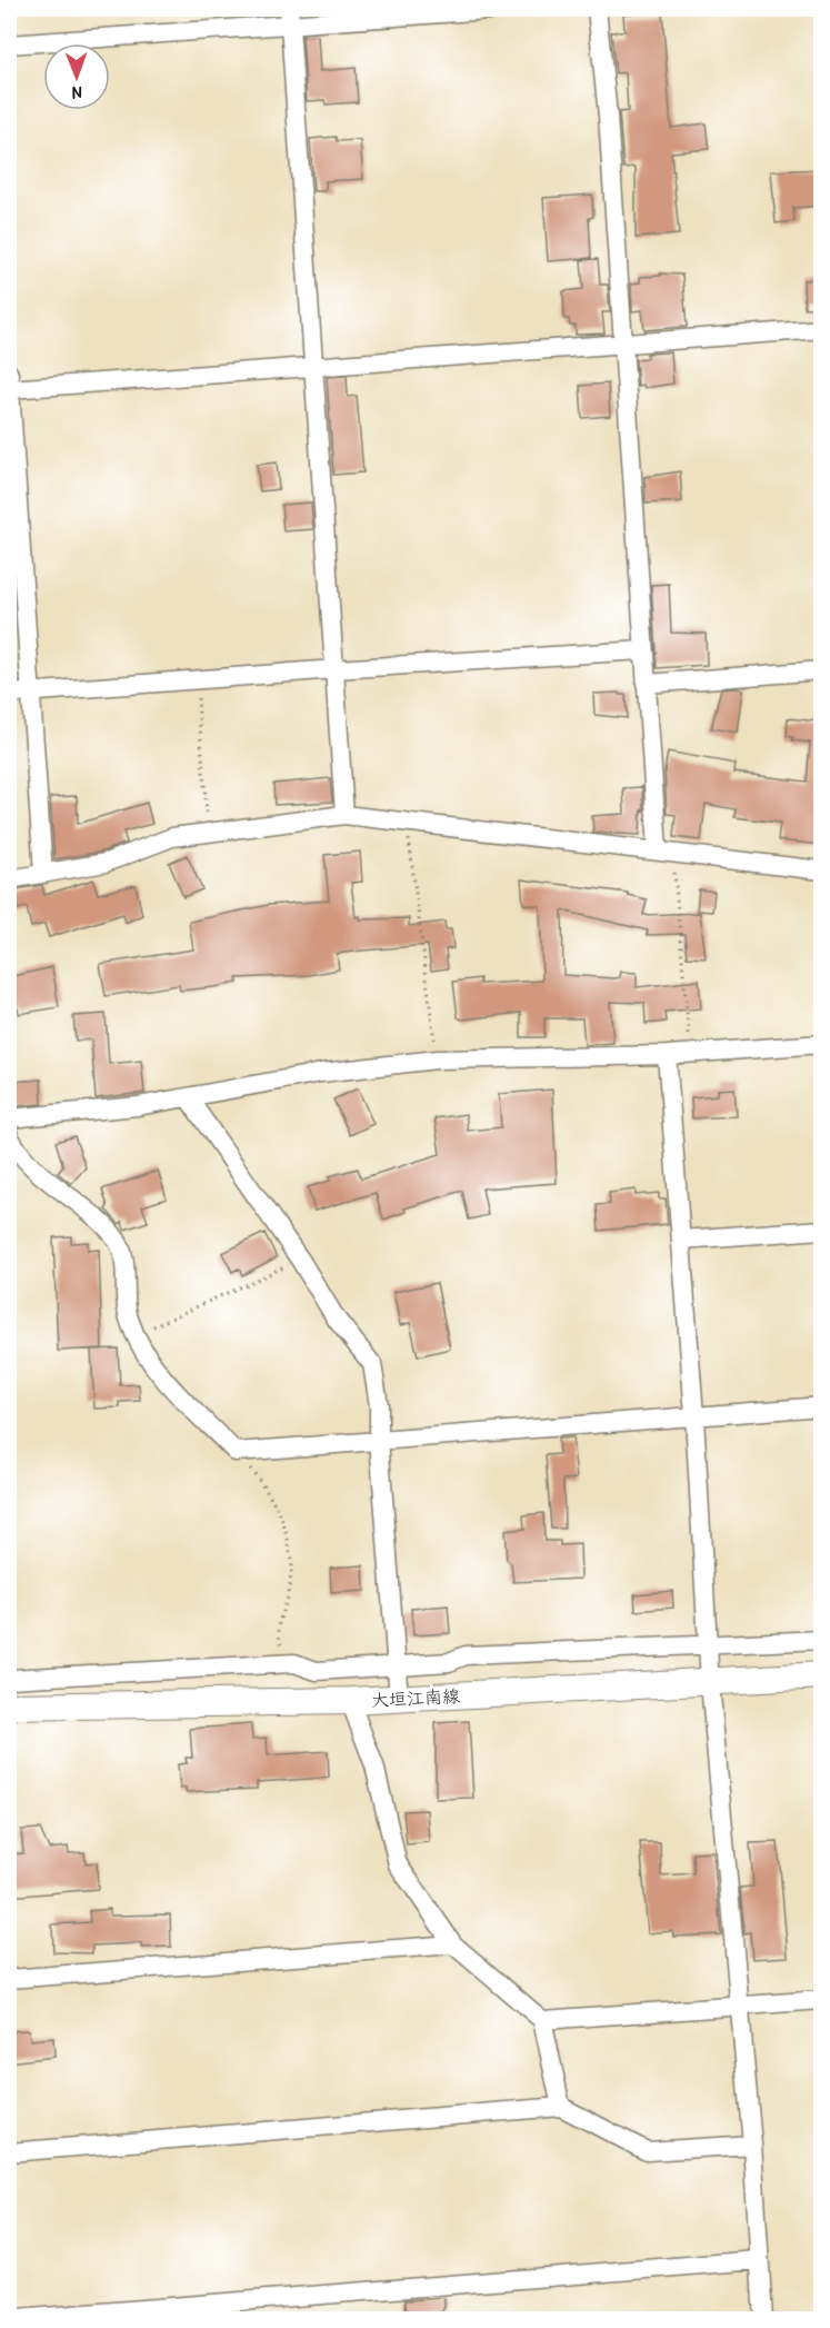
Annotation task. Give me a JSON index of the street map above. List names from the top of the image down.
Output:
{
  "streets": {
    "main road": ["大垣江南線"]
  },
  "north": "bottom"
}
